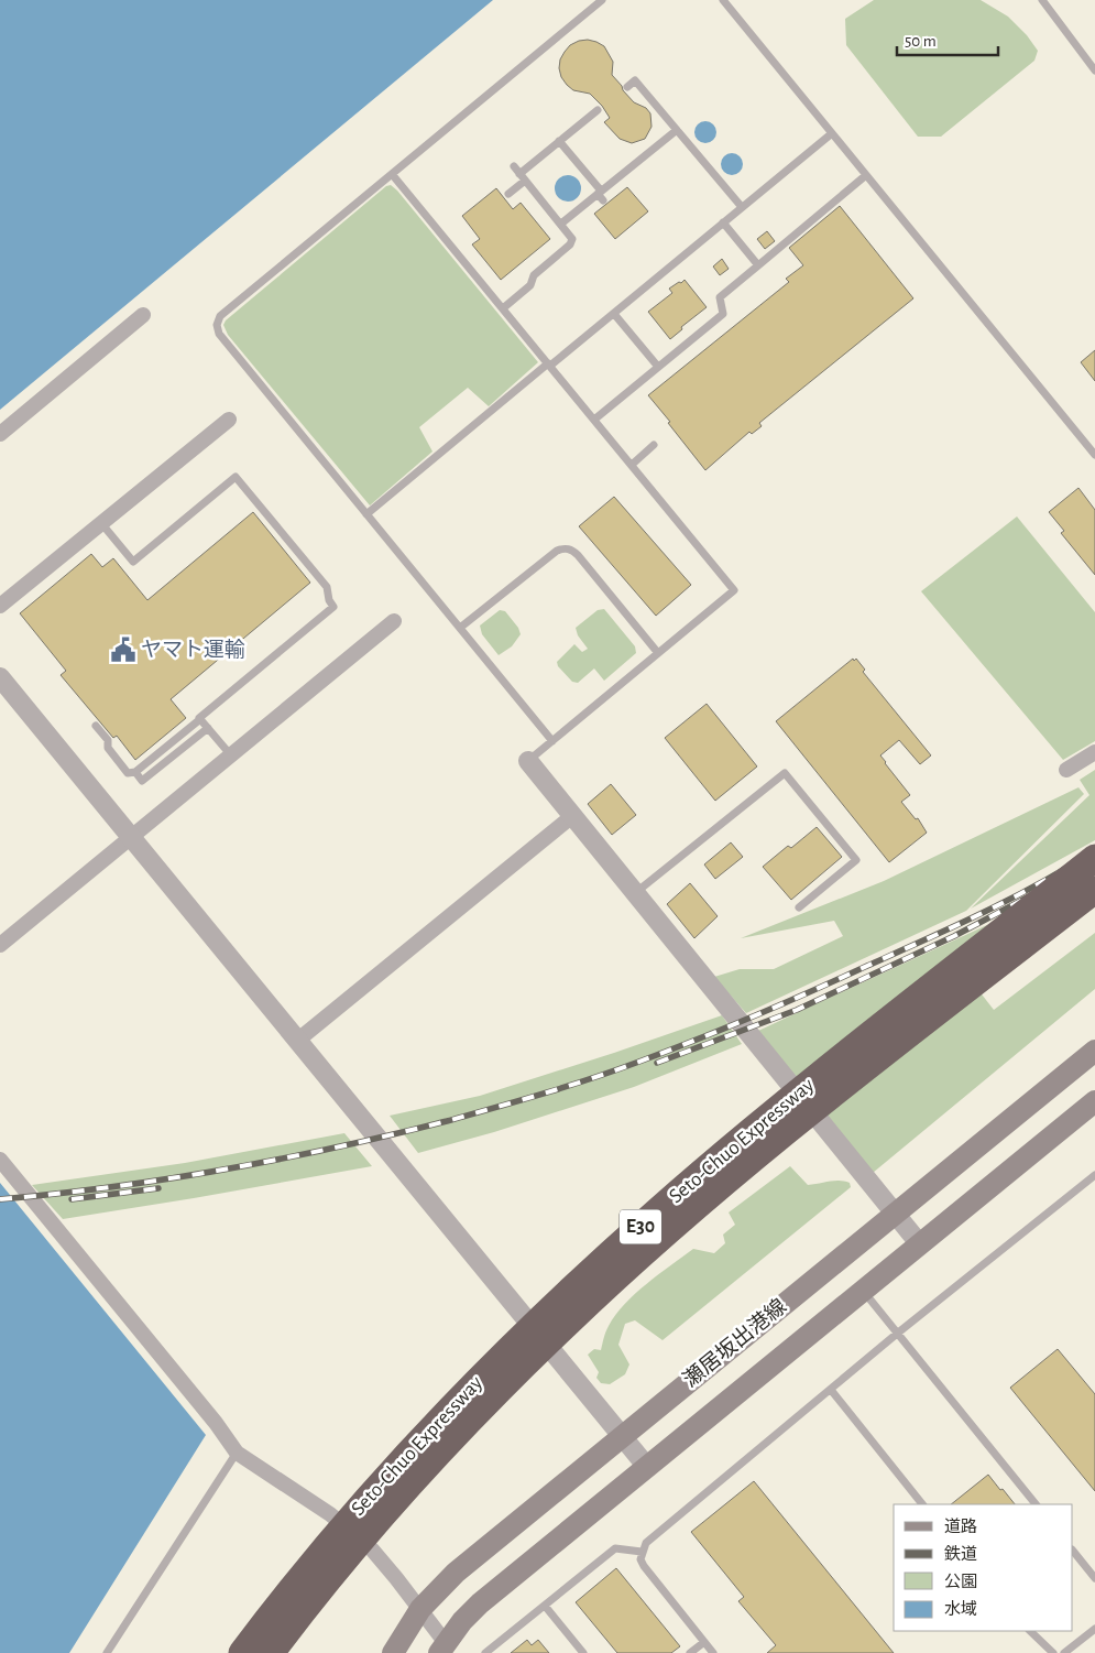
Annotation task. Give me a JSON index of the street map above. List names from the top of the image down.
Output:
{
  "streets": {
    "highway": ["Seto-Chuo Expressway", "E30"],
    "main road": ["瀬居坂出港線"]
  },
  "places": {
    "public building": ["ヤマト運輸"]
  },
  "legend": [
    "道路",
    "鉄道",
    "公園",
    "水域"
  ],
  "scale_bar": "50 m"
}
